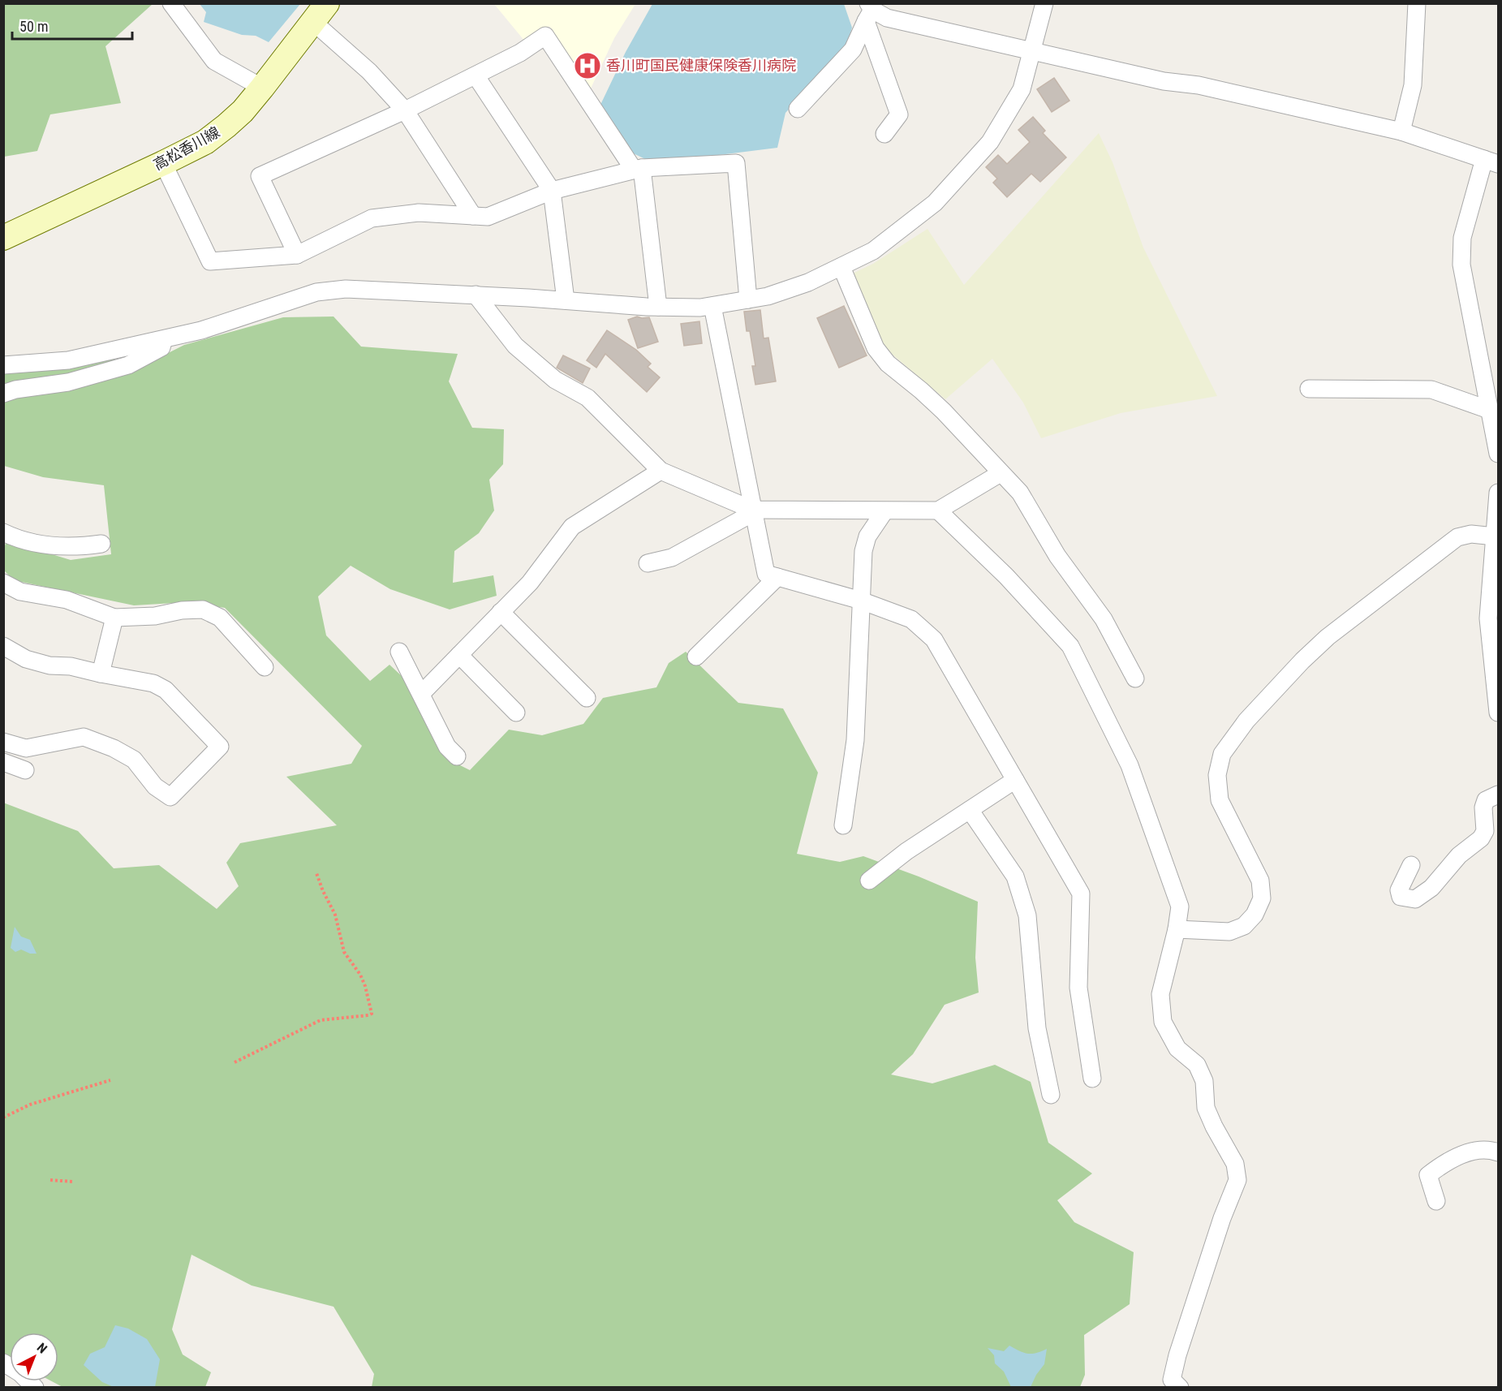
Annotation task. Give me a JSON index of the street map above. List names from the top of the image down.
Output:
{
  "streets": {
    "main road": ["高松香川線"]
  },
  "places": {
    "hospital": ["香川町国民健康保険香川病院"]
  },
  "scale_bar": "50 m",
  "north": "top right"
}
